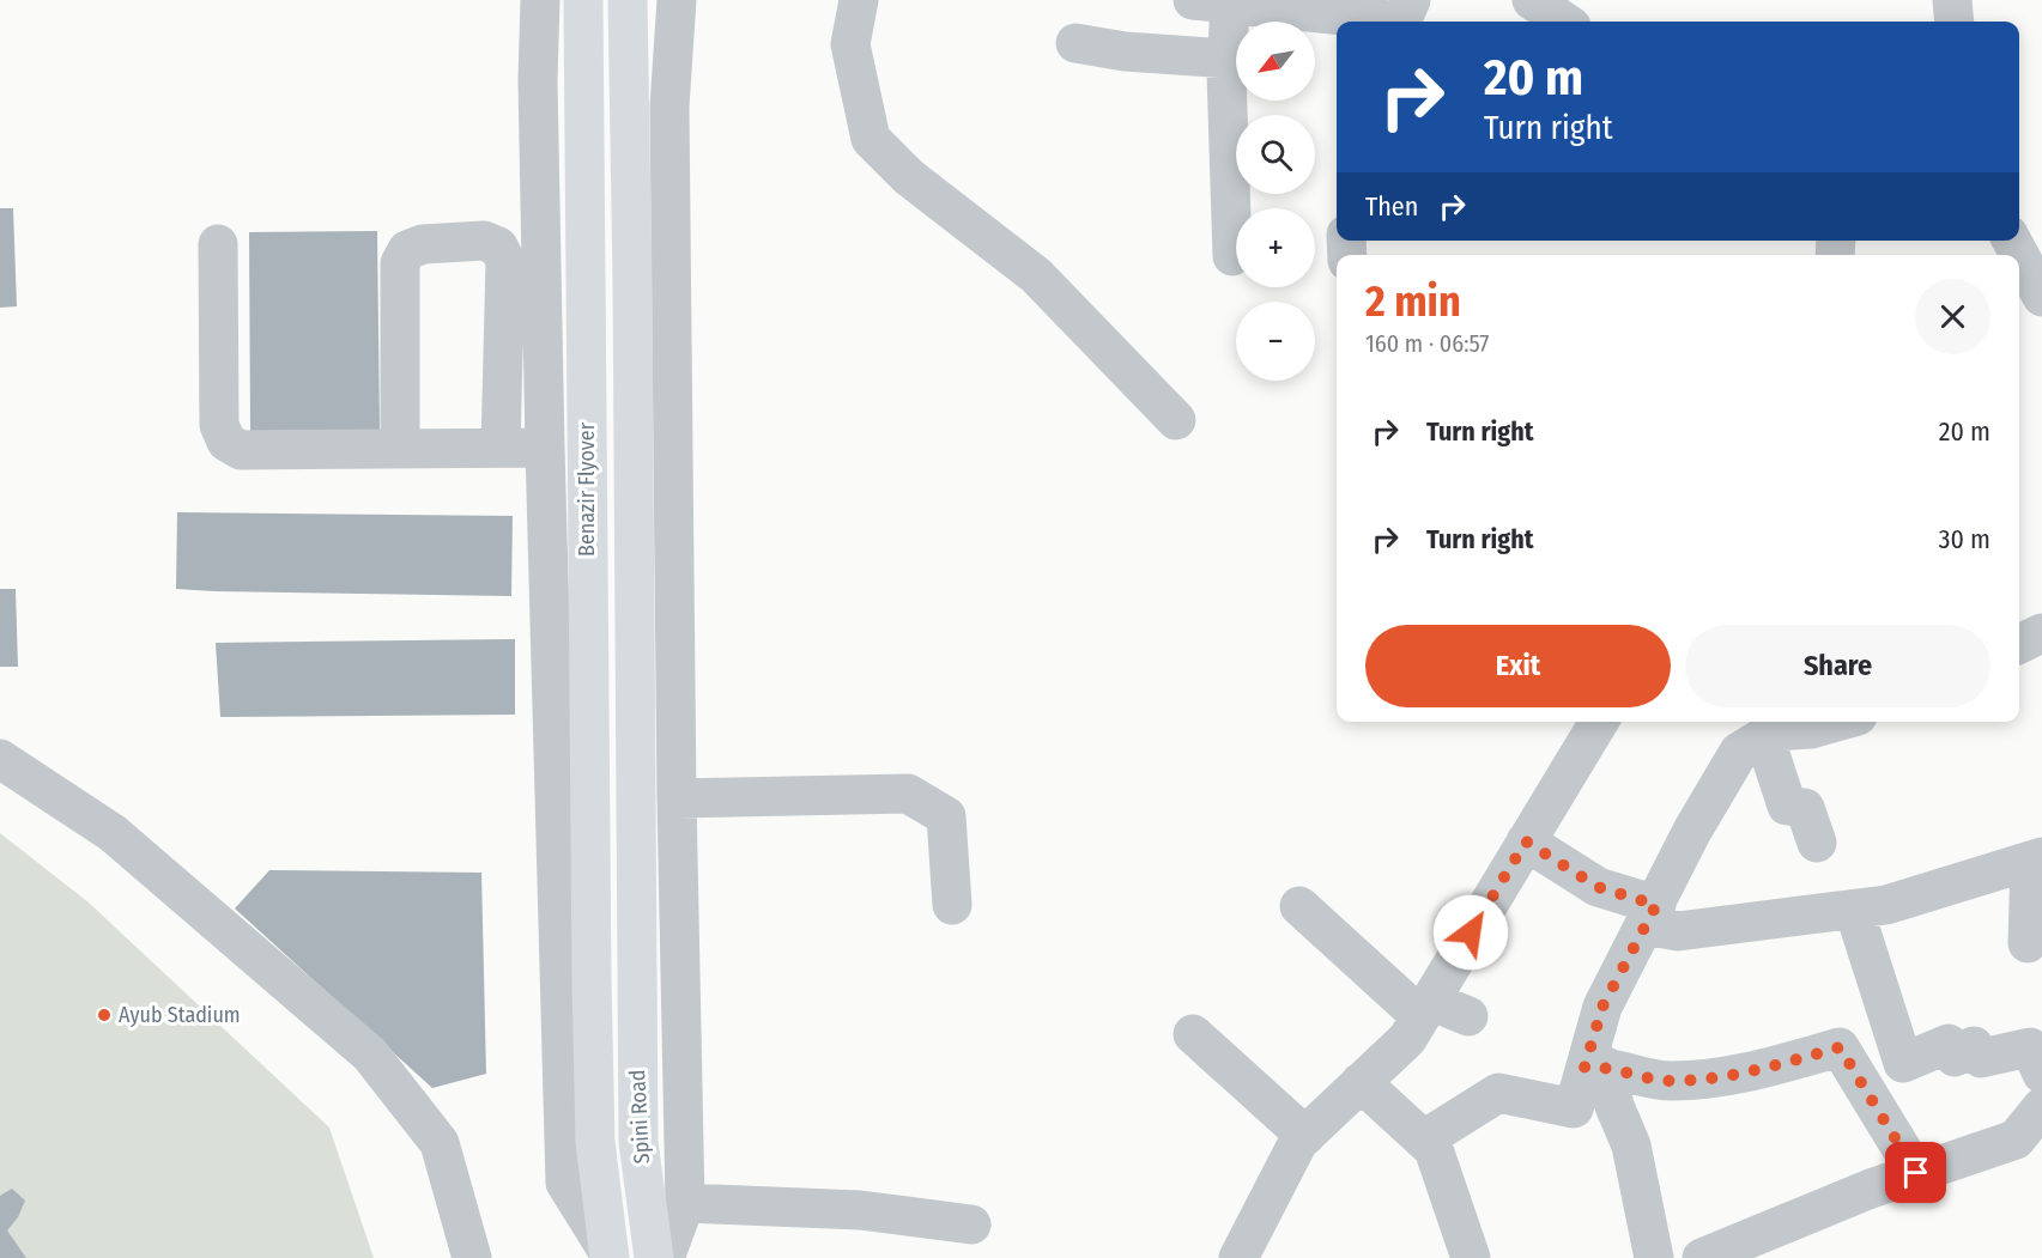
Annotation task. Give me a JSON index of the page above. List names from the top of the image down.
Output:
{
  "streets": {
    "main road": ["Benazir Flyover", "Spini Road"]
  },
  "crossings": [
    ["Benazir Flyover", "Spini Road"]
  ],
  "places": ["Ayub Stadium"],
  "north": "bottom left",
  "page": {
    "map_buttons": ["+", "−"],
    "turn": ["20 m", "Turn right"],
    "then": "Then",
    "heading": ["2 min", "160 m · 06:57"],
    "list": [
      {
        "name": "Turn right",
        "value": "20 m"
      },
      {
        "name": "Turn right",
        "value": "30 m"
      }
    ],
    "buttons": ["Exit", "Share"]
  }
}
